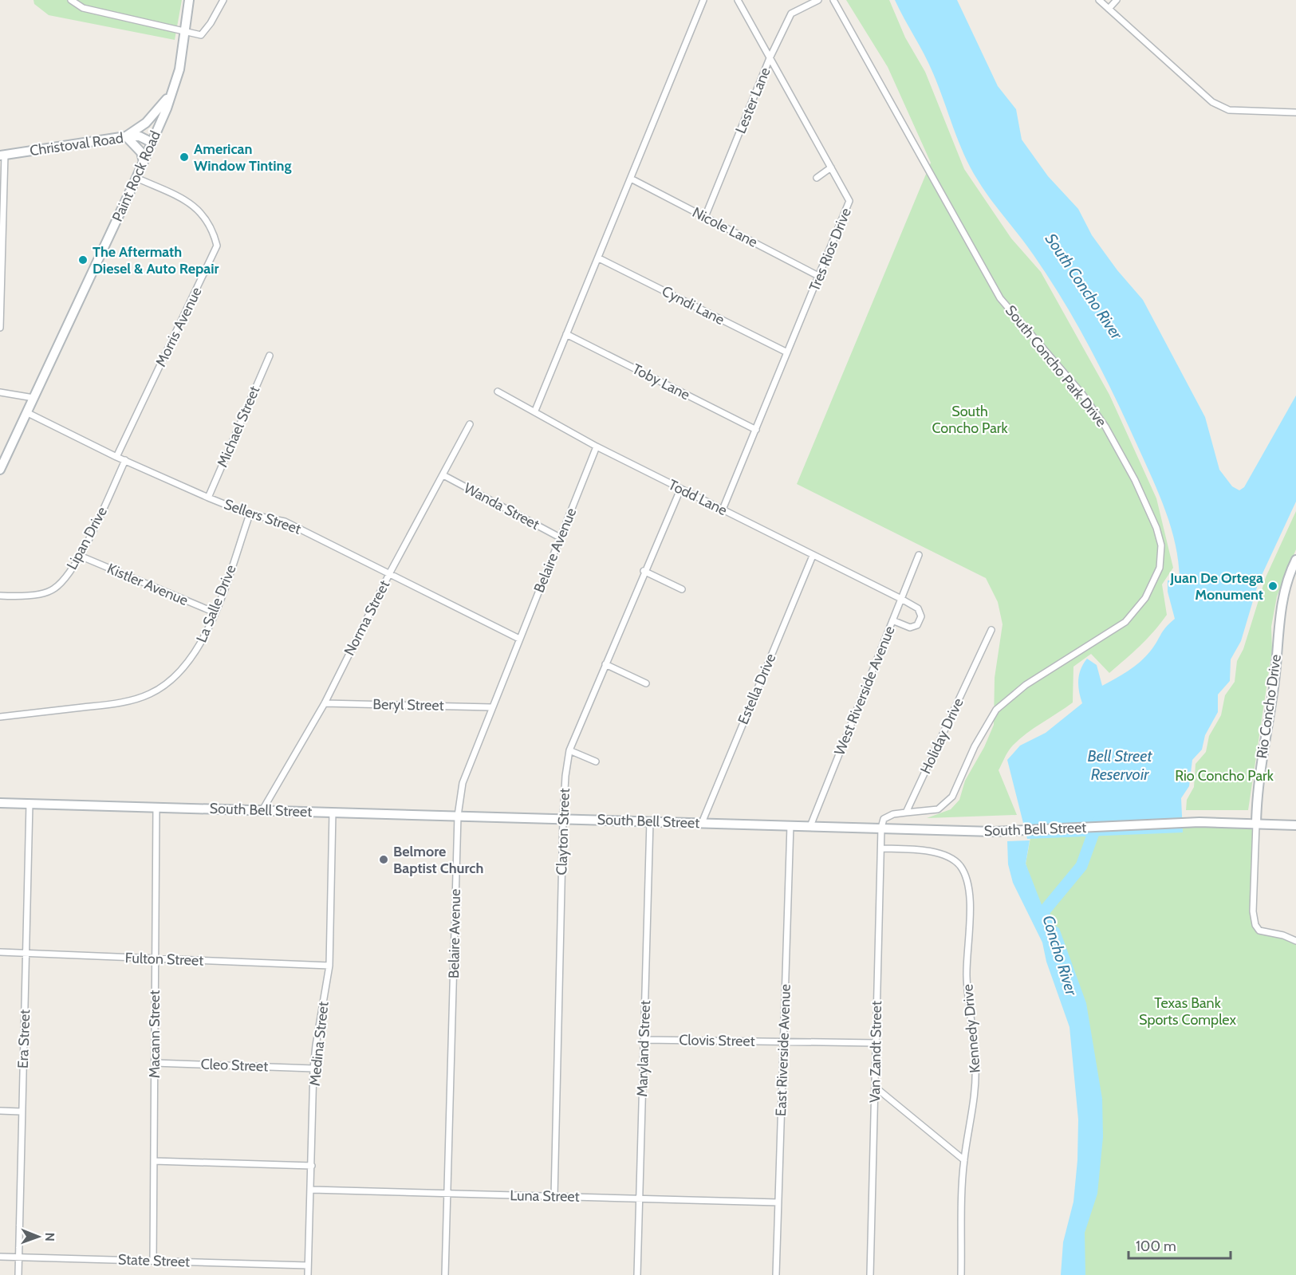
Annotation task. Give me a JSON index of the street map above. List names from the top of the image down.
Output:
{
  "streets": {
    "main road": [
      "Christoval Road",
      "Paint Rock Road",
      "Rio Concho Drive",
      "South Bell Street"
    ],
    "street": [
      "Lester Lane",
      "Nicole Lane",
      "Tres Rios Drive",
      "Cyndi Lane",
      "Morris Avenue",
      "South Concho Park Drive",
      "Toby Lane",
      "Michael Street",
      "Todd Lane",
      "Wanda Street",
      "Sellers Street",
      "Lipan Drive",
      "Belaire Avenue",
      "Kistler Avenue",
      "La Salle Drive",
      "Norma Street",
      "Estella Drive",
      "West Riverside Avenue",
      "Beryl Street",
      "Holiday Drive",
      "Clayton Street",
      "Fulton Street",
      "Kennedy Drive",
      "Macann Street",
      "Era Street",
      "Clovis Street",
      "Medina Street",
      "Maryland Street",
      "East Riverside Avenue",
      "Van Zandt Street",
      "Cleo Street",
      "Luna Street",
      "State Street"
    ]
  },
  "crossings": [
    ["Lester Lane", "Nicole Lane"],
    ["Lester Lane", "Tres Rios Drive"],
    ["Christoval Road", "Paint Rock Road"],
    ["Paint Rock Road", "Morris Avenue"],
    ["Paint Rock Road", "Sellers Street"],
    ["Nicole Lane", "Tres Rios Drive"],
    ["Tres Rios Drive", "Cyndi Lane"],
    ["Tres Rios Drive", "Toby Lane"],
    ["Tres Rios Drive", "Todd Lane"],
    ["Morris Avenue", "Sellers Street"],
    ["South Concho Park Drive", "Holiday Drive"],
    ["Michael Street", "Sellers Street"],
    ["Todd Lane", "Belaire Avenue"],
    ["Todd Lane", "Estella Drive"],
    ["Todd Lane", "West Riverside Avenue"],
    ["Todd Lane", "Clayton Street"],
    ["Wanda Street", "Belaire Avenue"],
    ["Wanda Street", "Norma Street"],
    ["Sellers Street", "Lipan Drive"],
    ["Sellers Street", "Belaire Avenue"],
    ["Sellers Street", "La Salle Drive"],
    ["Sellers Street", "Norma Street"],
    ["Lipan Drive", "Kistler Avenue"],
    ["Belaire Avenue", "Beryl Street"],
    ["Belaire Avenue", "South Bell Street"],
    ["Belaire Avenue", "Luna Street"],
    ["Kistler Avenue", "La Salle Drive"],
    ["Norma Street", "Beryl Street"],
    ["Norma Street", "South Bell Street"],
    ["Estella Drive", "South Bell Street"],
    ["West Riverside Avenue", "South Bell Street"],
    ["Rio Concho Drive", "South Bell Street"],
    ["South Bell Street", "Clayton Street"],
    ["South Bell Street", "Macann Street"],
    ["South Bell Street", "Era Street"],
    ["South Bell Street", "Medina Street"],
    ["South Bell Street", "Maryland Street"],
    ["South Bell Street", "East Riverside Avenue"],
    ["South Bell Street", "Van Zandt Street"],
    ["Clayton Street", "Luna Street"],
    ["Fulton Street", "Macann Street"],
    ["Fulton Street", "Era Street"],
    ["Fulton Street", "Medina Street"],
    ["Kennedy Drive", "Van Zandt Street"],
    ["Macann Street", "Cleo Street"],
    ["Macann Street", "State Street"],
    ["Era Street", "State Street"],
    ["Clovis Street", "Maryland Street"],
    ["Clovis Street", "East Riverside Avenue"],
    ["Clovis Street", "Van Zandt Street"],
    ["Medina Street", "Cleo Street"],
    ["Medina Street", "Luna Street"],
    ["Medina Street", "State Street"],
    ["Maryland Street", "Luna Street"],
    ["East Riverside Avenue", "Luna Street"]
  ],
  "water": ["South Concho River", "Bell Street Reservoir", "Concho River"],
  "parks": ["South Concho Park", "Rio Concho Park", "Texas Bank Sports Complex"],
  "places": [
    "American Window Tinting",
    "The Aftermath Diesel & Auto Repair",
    "Juan De Ortega Monument",
    "Belmore Baptist Church"
  ],
  "scale_bar": "100 m",
  "north": "right"
}
